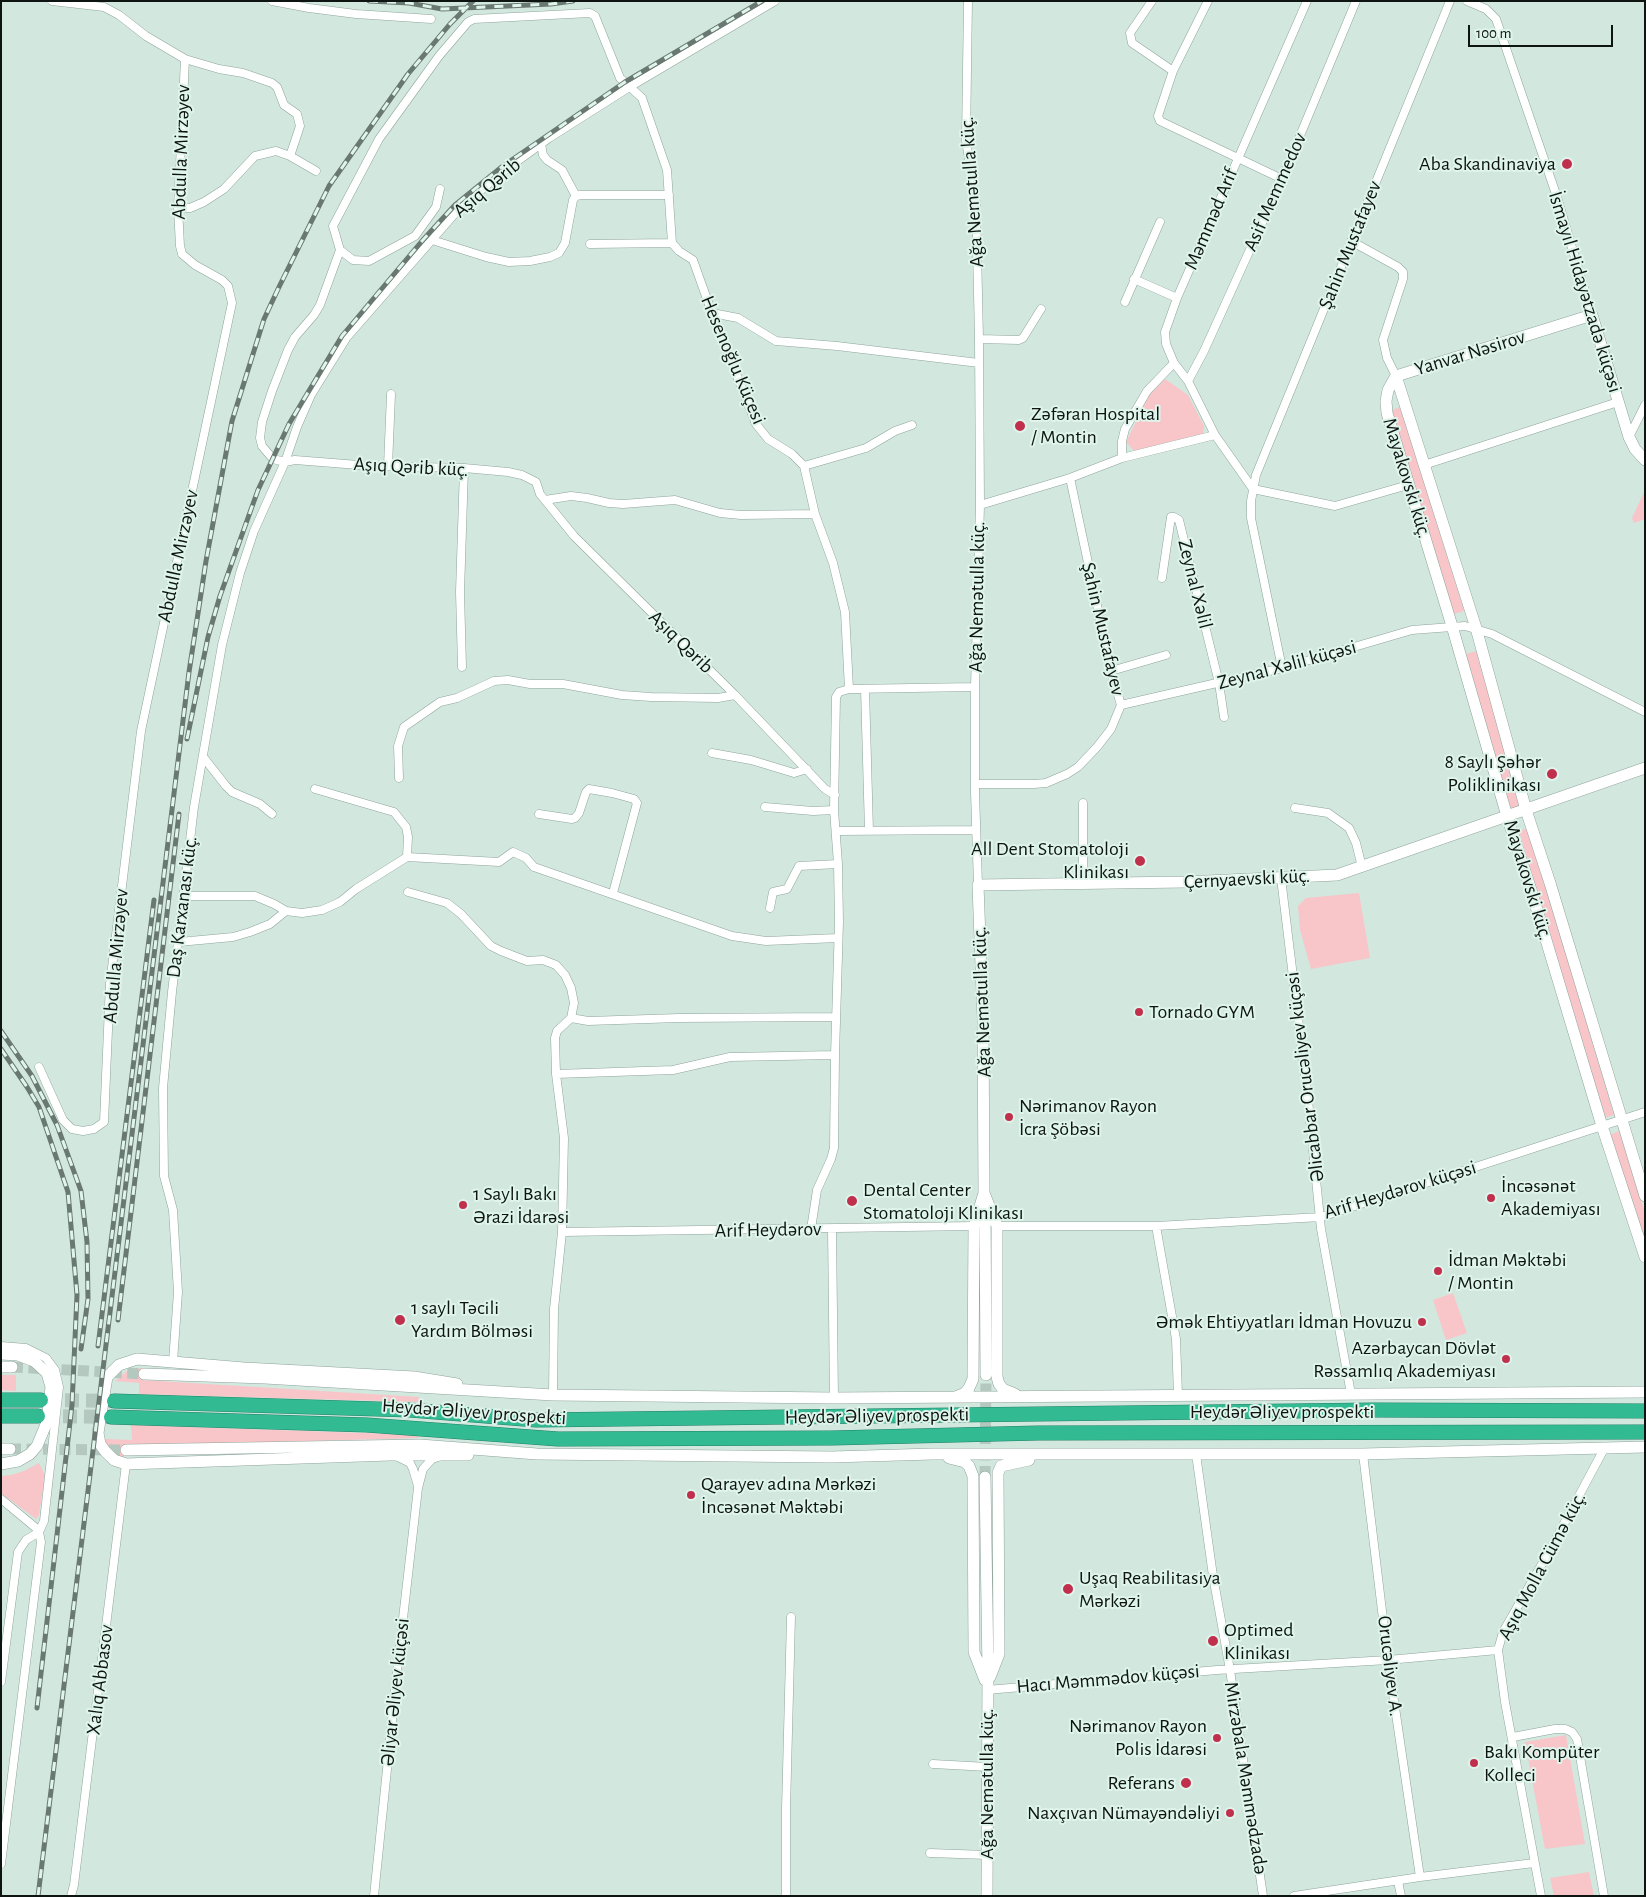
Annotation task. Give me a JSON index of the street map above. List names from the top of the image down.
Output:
{
  "streets": {
    "highway": ["Heydər Əliyev prospekti"],
    "street": [
      "Abdulla Mirzəyev",
      "Aşıq Qərib",
      "Ağa Nemətulla küç.",
      "Asif Memmedov",
      "Məmməd Arif",
      "Şahin Mustafayev",
      "İsmayıl Hidayətzadə küçəsi",
      "Yanvar Nəsirov",
      "Hesenoğlu Küçesi",
      "Aşıq Qərib küç.",
      "Mayakovski küç.",
      "Zeynal Xəlil",
      "Zeynal Xəlil küçəsi",
      "Çernyaevski küç.",
      "Daş Karxanası küç.",
      "Əlicabbar Orucəliyev küçəsi",
      "Arif Heydərov küçəsi",
      "Arif Heydərov",
      "Aşıq Molla Cümə küç.",
      "Orucəliyev A.",
      "Hacı Məmmədov küçəsi",
      "Xalıq Abbasov",
      "Əliyar Əliyev küçəsi",
      "Mirzəbala Məmmədzadə"
    ]
  },
  "crossings": [
    ["Aşıq Qərib", "Aşıq Qərib küç."],
    ["Aşıq Qərib", "Daş Karxanası küç."],
    ["Ağa Nemətulla küç.", "Şahin Mustafayev"],
    ["Ağa Nemətulla küç.", "Çernyaevski küç."],
    ["Ağa Nemətulla küç.", "Arif Heydərov küçəsi"],
    ["Ağa Nemətulla küç.", "Arif Heydərov"],
    ["Ağa Nemətulla küç.", "Hacı Məmmədov küçəsi"],
    ["Asif Memmedov", "Məmməd Arif"],
    ["Şahin Mustafayev", "Yanvar Nəsirov"],
    ["Şahin Mustafayev", "Zeynal Xəlil küçəsi"],
    ["İsmayıl Hidayətzadə küçəsi", "Yanvar Nəsirov"],
    ["Yanvar Nəsirov", "Mayakovski küç."],
    ["Aşıq Qərib küç.", "Daş Karxanası küç."],
    ["Mayakovski küç.", "Zeynal Xəlil küçəsi"],
    ["Mayakovski küç.", "Çernyaevski küç."],
    ["Mayakovski küç.", "Arif Heydərov küçəsi"],
    ["Zeynal Xəlil", "Zeynal Xəlil küçəsi"],
    ["Çernyaevski küç.", "Əlicabbar Orucəliyev küçəsi"],
    ["Əlicabbar Orucəliyev küçəsi", "Arif Heydərov küçəsi"],
    ["Aşıq Molla Cümə küç.", "Hacı Məmmədov küçəsi"],
    ["Orucəliyev A.", "Hacı Məmmədov küçəsi"],
    ["Hacı Məmmədov küçəsi", "Mirzəbala Məmmədzadə"]
  ],
  "places": [
    "Aba Skandinaviya",
    "Zəfəran Hospital / Montin",
    "8 Saylı Şəhər Poliklinikası",
    "All Dent Stomatoloji Klinikası",
    "Tornado GYM",
    "Nərimanov Rayon İcra Şöbəsi",
    "İncəsənət Akademiyası",
    "Dental Center Stomatoloji Klinikası",
    "1 Saylı Bakı Ərazi İdarəsi",
    "İdman Məktəbi / Montin",
    "1 saylı Təcili Yardım Bölməsi",
    "Əmək Ehtiyyatları İdman Hovuzu",
    "Azərbaycan Dövlət Rəssamlıq Akademiyası",
    "Qarayev adına Mərkəzi İncəsənət Məktəbi",
    "Uşaq Reabilitasiya Mərkəzi",
    "Optimed Klinikası",
    "Nərimanov Rayon Polis İdarəsi",
    "Bakı Kompüter Kolleci",
    "Referans",
    "Naxçıvan Nümayəndəliyi"
  ],
  "scale_bar": "100 m"
}
